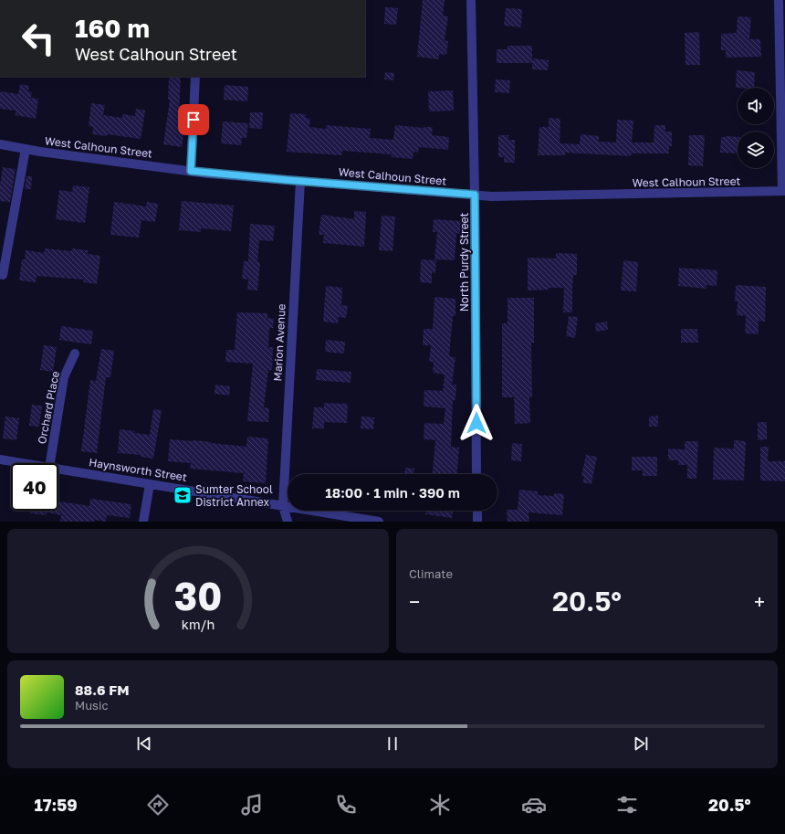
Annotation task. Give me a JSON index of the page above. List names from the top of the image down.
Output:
{
  "streets": {
    "street": [
      "West Calhoun Street",
      "North Purdy Street",
      "Marion Avenue",
      "Orchard Place",
      "Haynsworth Street"
    ]
  },
  "crossings": [
    ["West Calhoun Street", "North Purdy Street"],
    ["West Calhoun Street", "Marion Avenue"],
    ["Marion Avenue", "Haynsworth Street"]
  ],
  "places": {
    "school or university": ["Sumter School District Annex"]
  },
  "page": {
    "turn": ["160 m", "West Calhoun Street"],
    "limit": "40",
    "trip": "18:00 · 1 min · 390 m",
    "tile": "Climate",
    "heat": ["−", "20.5°", "+"],
    "song": ["88.6 FM", "Music"],
    "tabs": ["17:59", "20.5°"],
    "gauge": ["30", "km/h"]
  }
}
